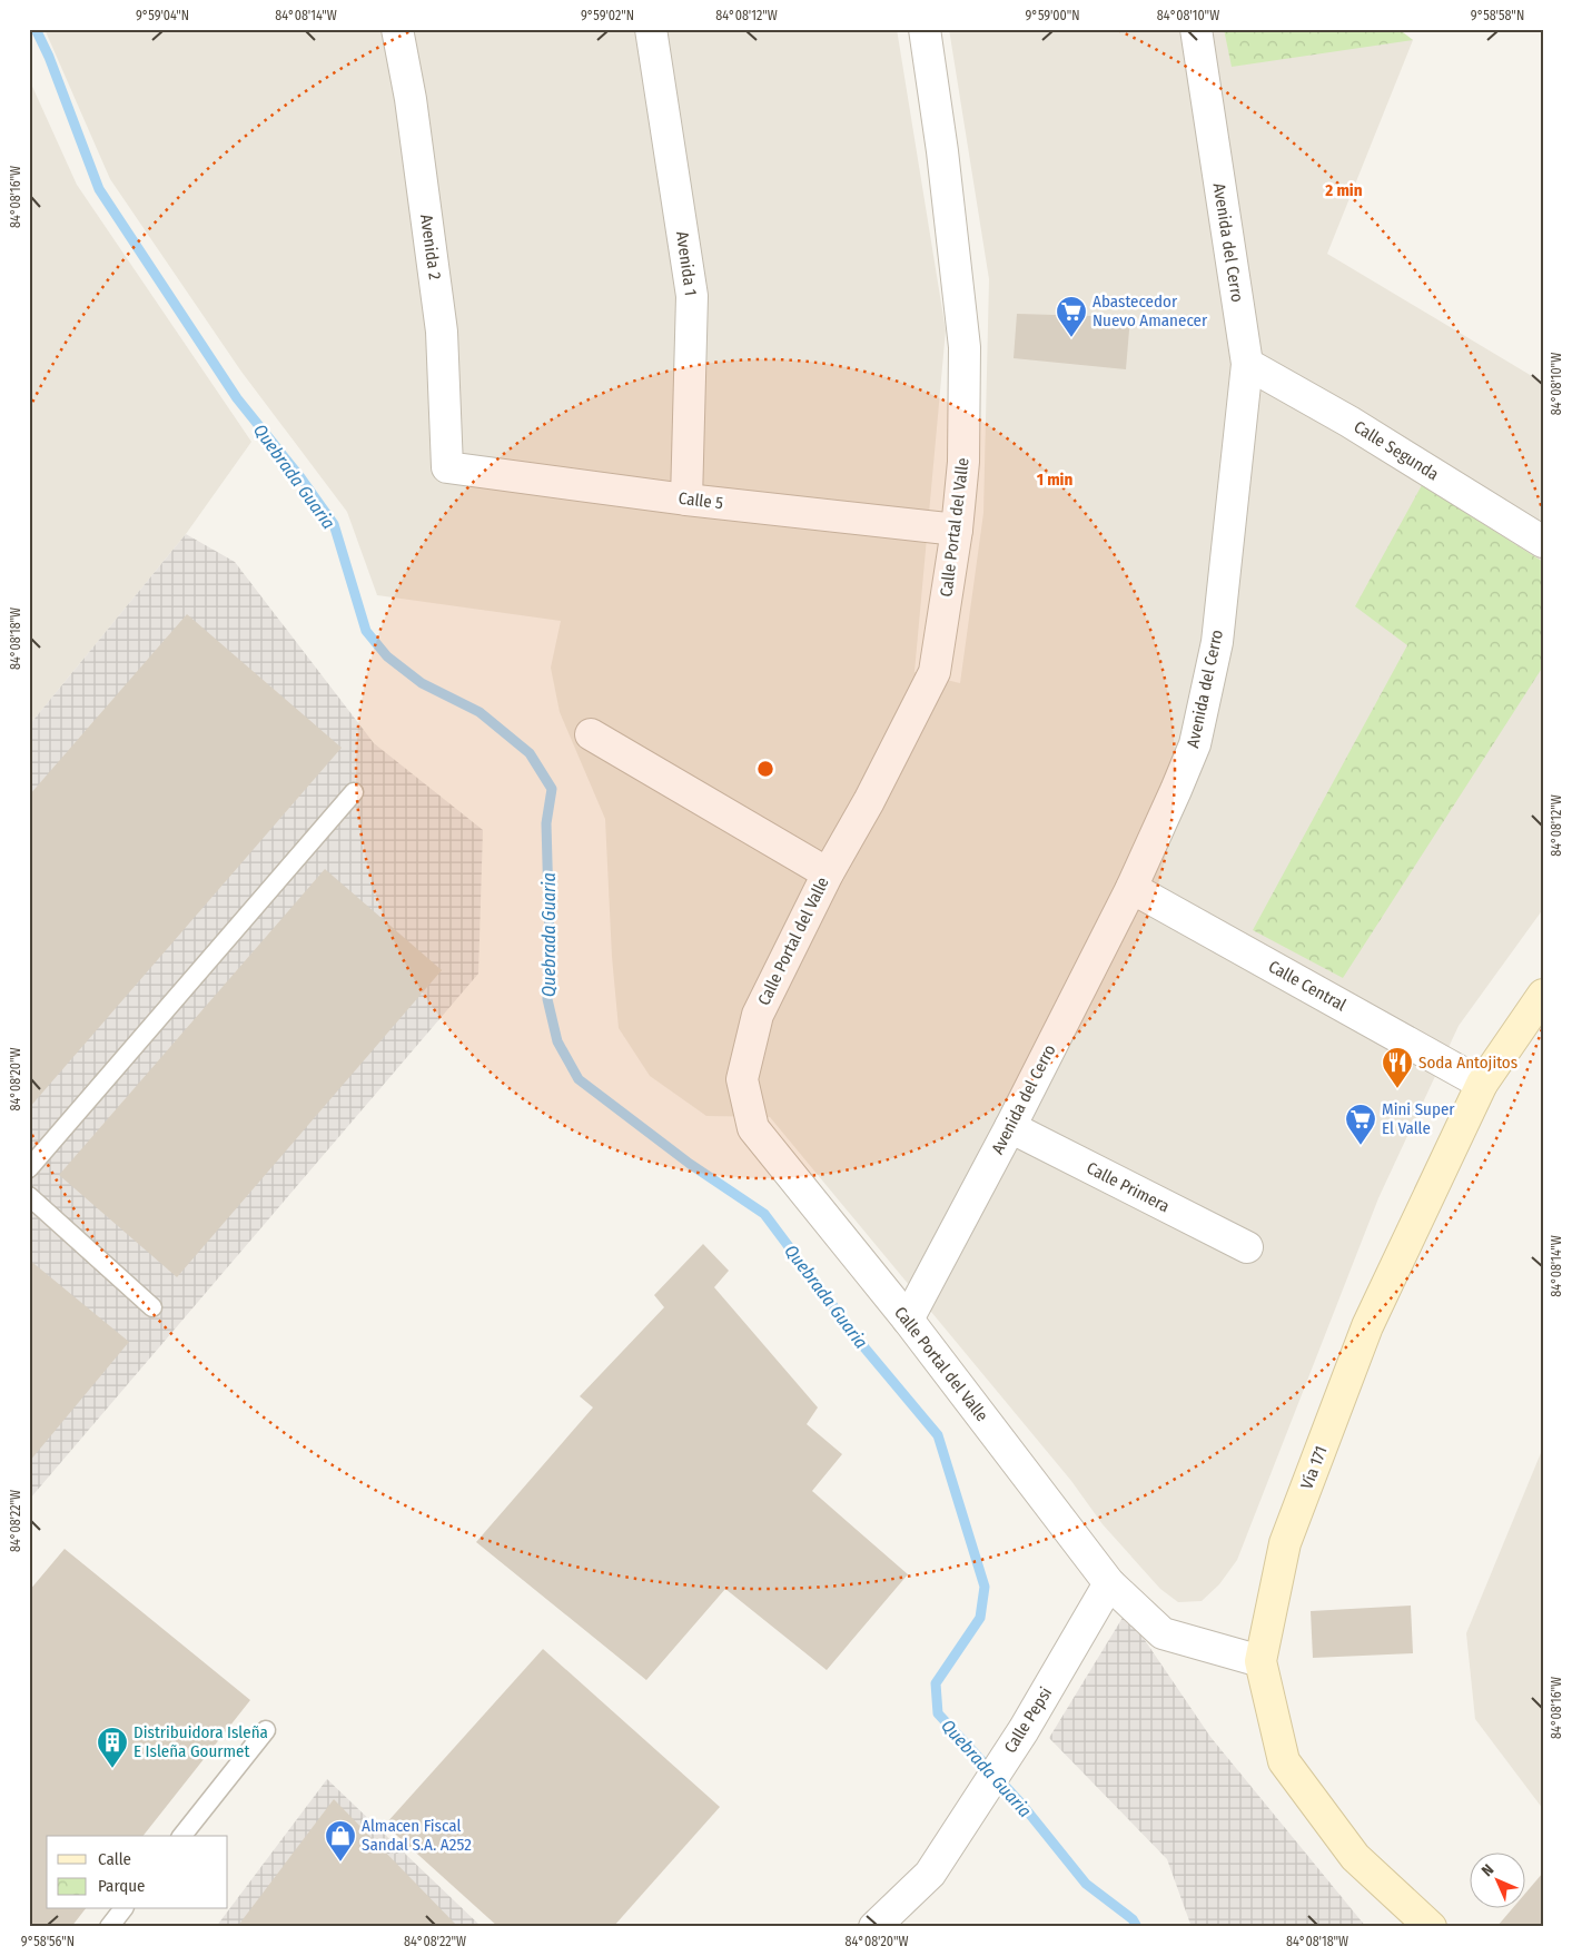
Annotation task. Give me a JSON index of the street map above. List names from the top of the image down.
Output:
{
  "streets": {
    "main road": ["Vía 171"],
    "street": [
      "Avenida del Cerro",
      "Avenida 2",
      "Avenida 1",
      "Calle Segunda",
      "Calle 5",
      "Calle Portal del Valle",
      "Calle Central",
      "Calle Primera",
      "Calle Pepsi"
    ]
  },
  "crossings": [
    ["Avenida del Cerro", "Calle Segunda"],
    ["Avenida del Cerro", "Calle Portal del Valle"],
    ["Avenida del Cerro", "Calle Central"],
    ["Avenida del Cerro", "Calle Primera"],
    ["Avenida 2", "Calle 5"],
    ["Avenida 1", "Calle 5"],
    ["Calle 5", "Calle Portal del Valle"],
    ["Calle Portal del Valle", "Vía 171"],
    ["Calle Portal del Valle", "Calle Pepsi"],
    ["Calle Central", "Vía 171"]
  ],
  "water": ["Quebrada Guaria"],
  "places": {
    "supermarket": ["Abastecedor Nuevo Amanecer", "Mini Super El Valle"],
    "restaurant": ["Soda Antojitos"],
    "building": ["Distribuidora Isleña E Isleña Gourmet"],
    "shop": ["Almacen Fiscal Sandal S.A. A252"]
  },
  "legend": ["Calle", "Parque"],
  "north": "top left",
  "coordinates": [
    "9°59'04\"N",
    "84°08'14\"W",
    "9°59'02\"N",
    "84°08'12\"W",
    "9°59'00\"N",
    "84°08'10\"W",
    "9°58'58\"N",
    "84°08'16\"W",
    "84°08'18\"W",
    "84°08'20\"W",
    "84°08'22\"W",
    "9°58'56\"N"
  ],
  "rings": ["2 min", "1 min"]
}
